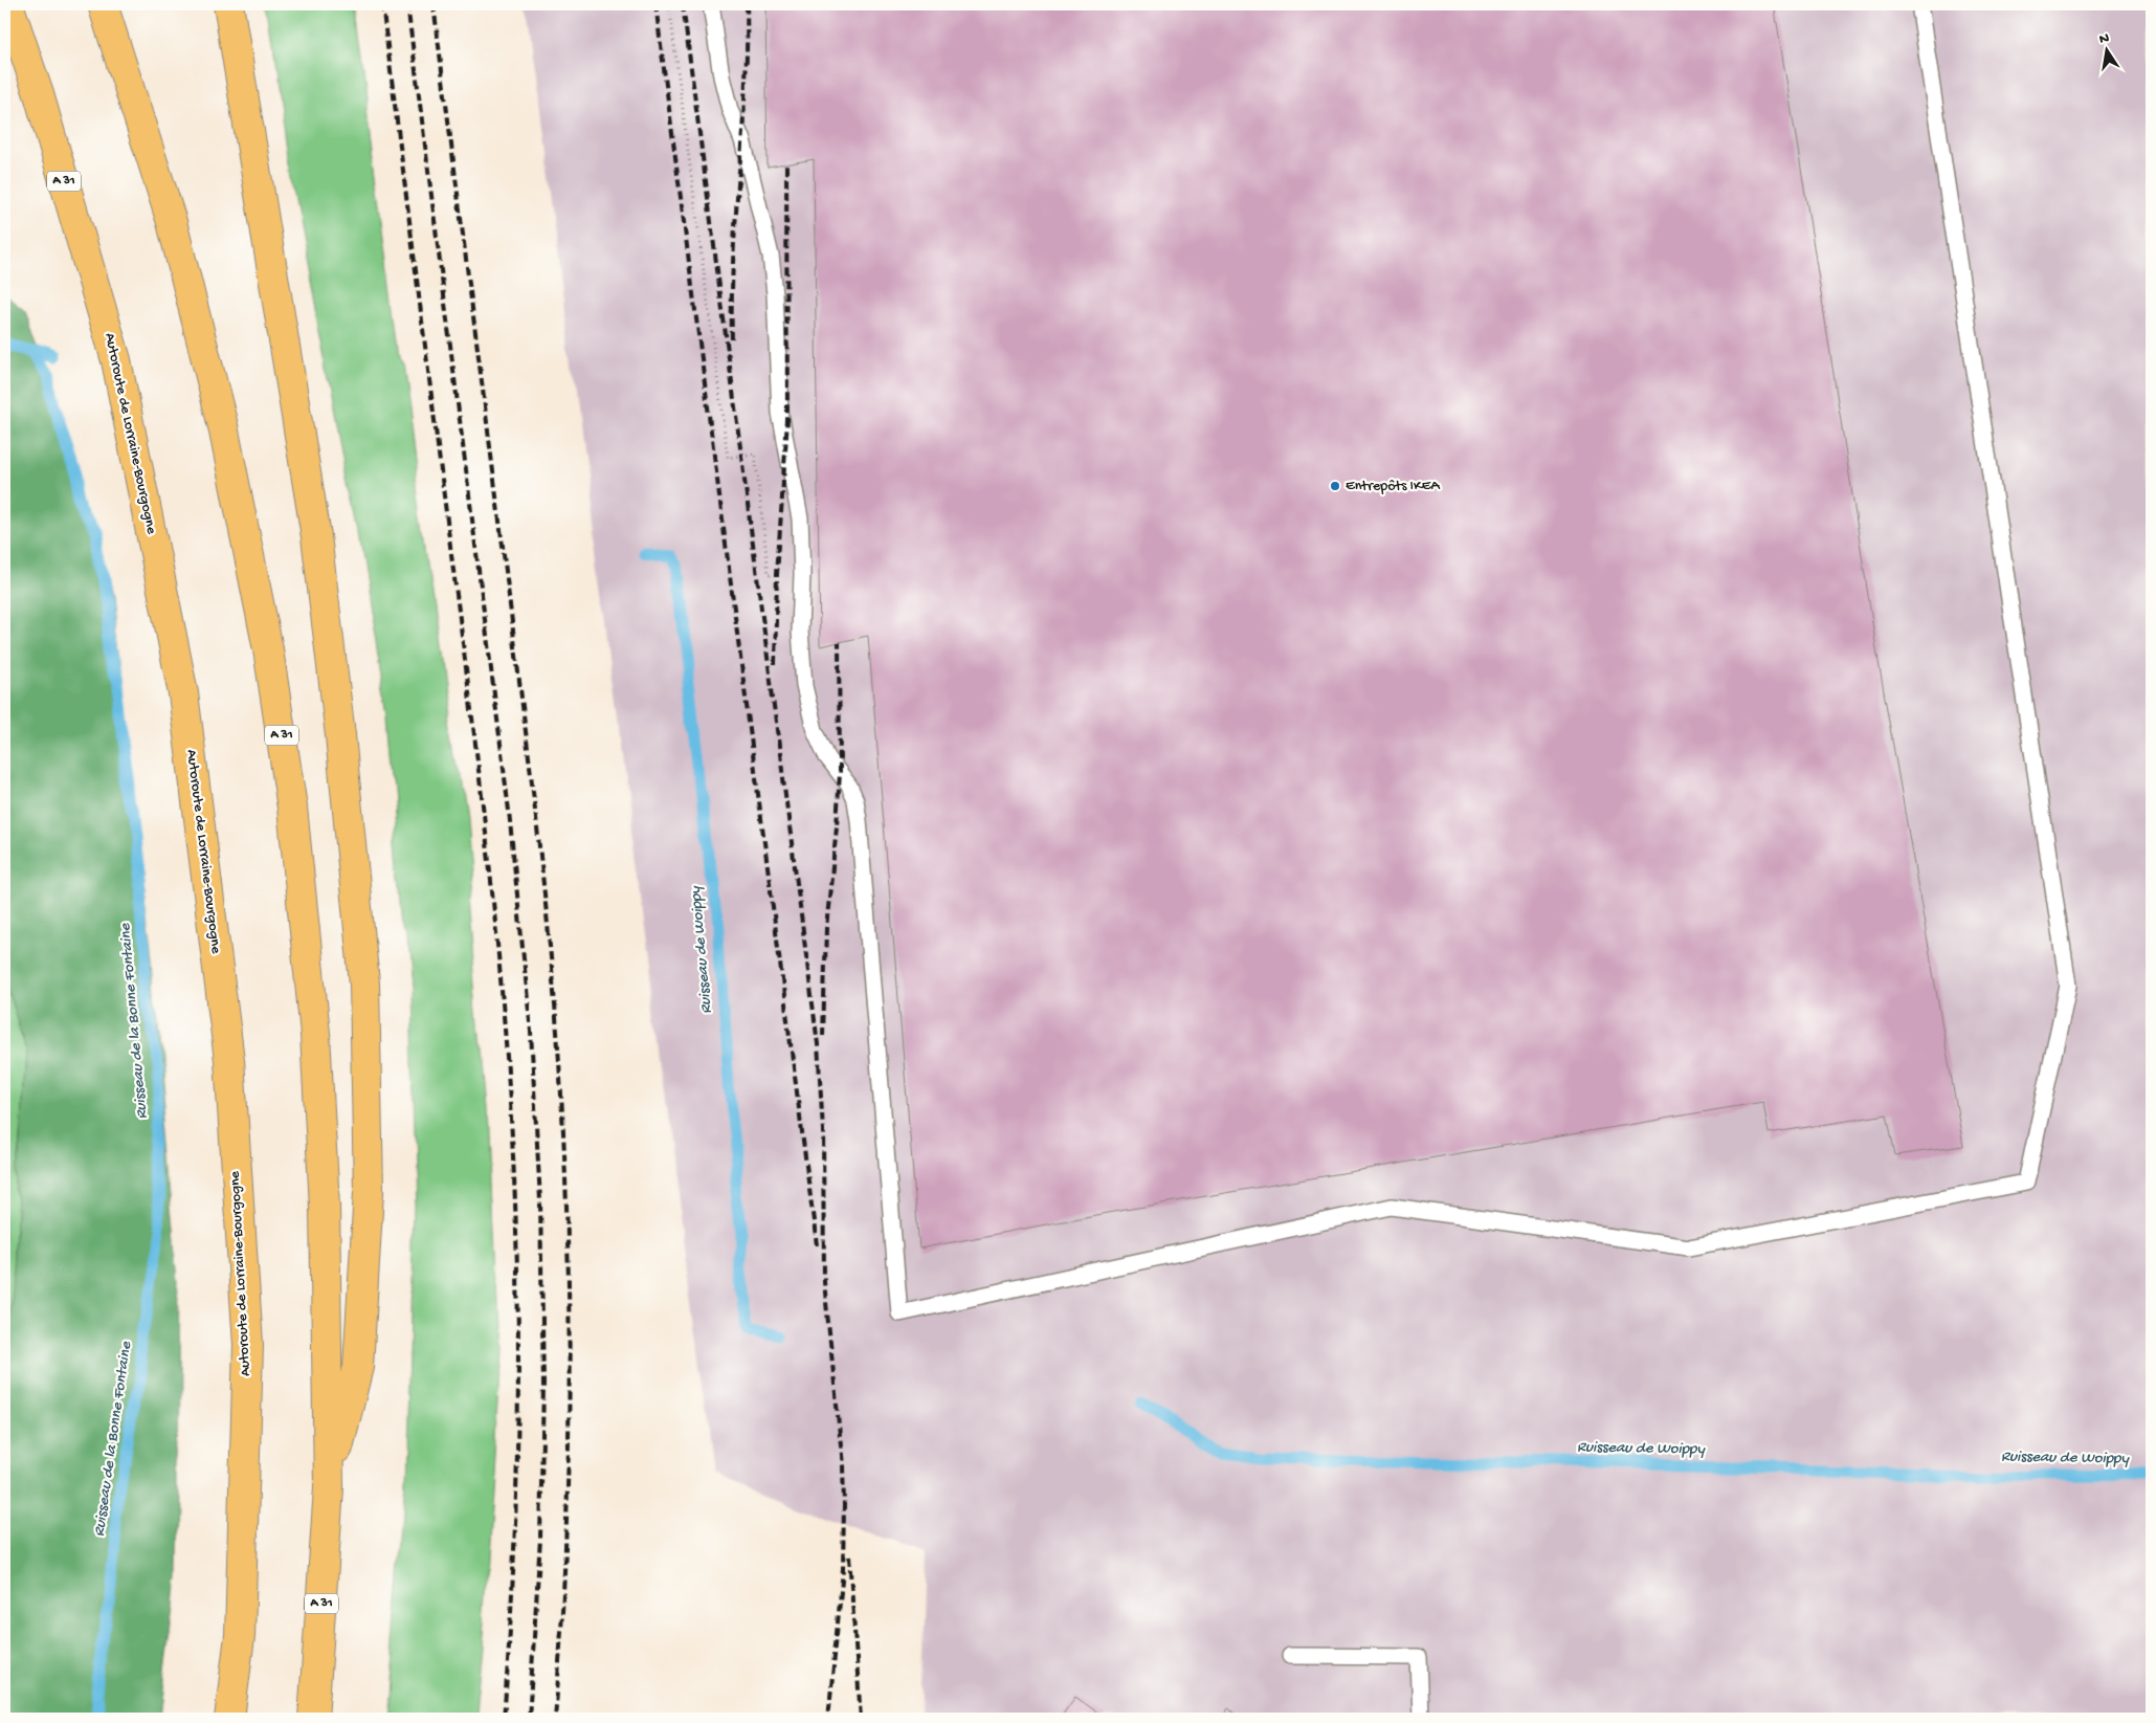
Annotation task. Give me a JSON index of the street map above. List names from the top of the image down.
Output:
{
  "streets": {
    "highway": ["A 31", "Autoroute de Lorraine-Bourgogne"]
  },
  "water": ["Ruisseau de Woippy", "Ruisseau de la Bonne Fontaine"],
  "places": ["Entrepôts IKEA"],
  "north": "top"
}
